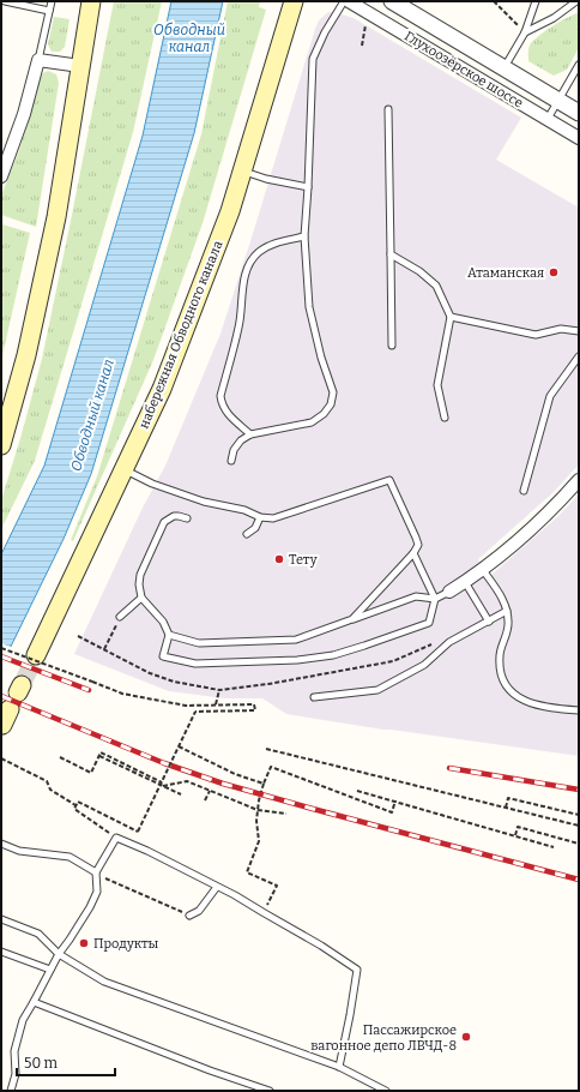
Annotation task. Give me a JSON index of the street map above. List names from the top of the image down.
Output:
{
  "streets": {
    "main road": ["набережная Обводного канала"],
    "street": ["Глухоозёрское шоссе"]
  },
  "water": ["Обводный канал"],
  "places": [
    "Атаманская",
    "Тету",
    "Продукты",
    "Пассажирское вагонное депо ЛВЧД-8"
  ],
  "scale_bar": "50 m"
}
